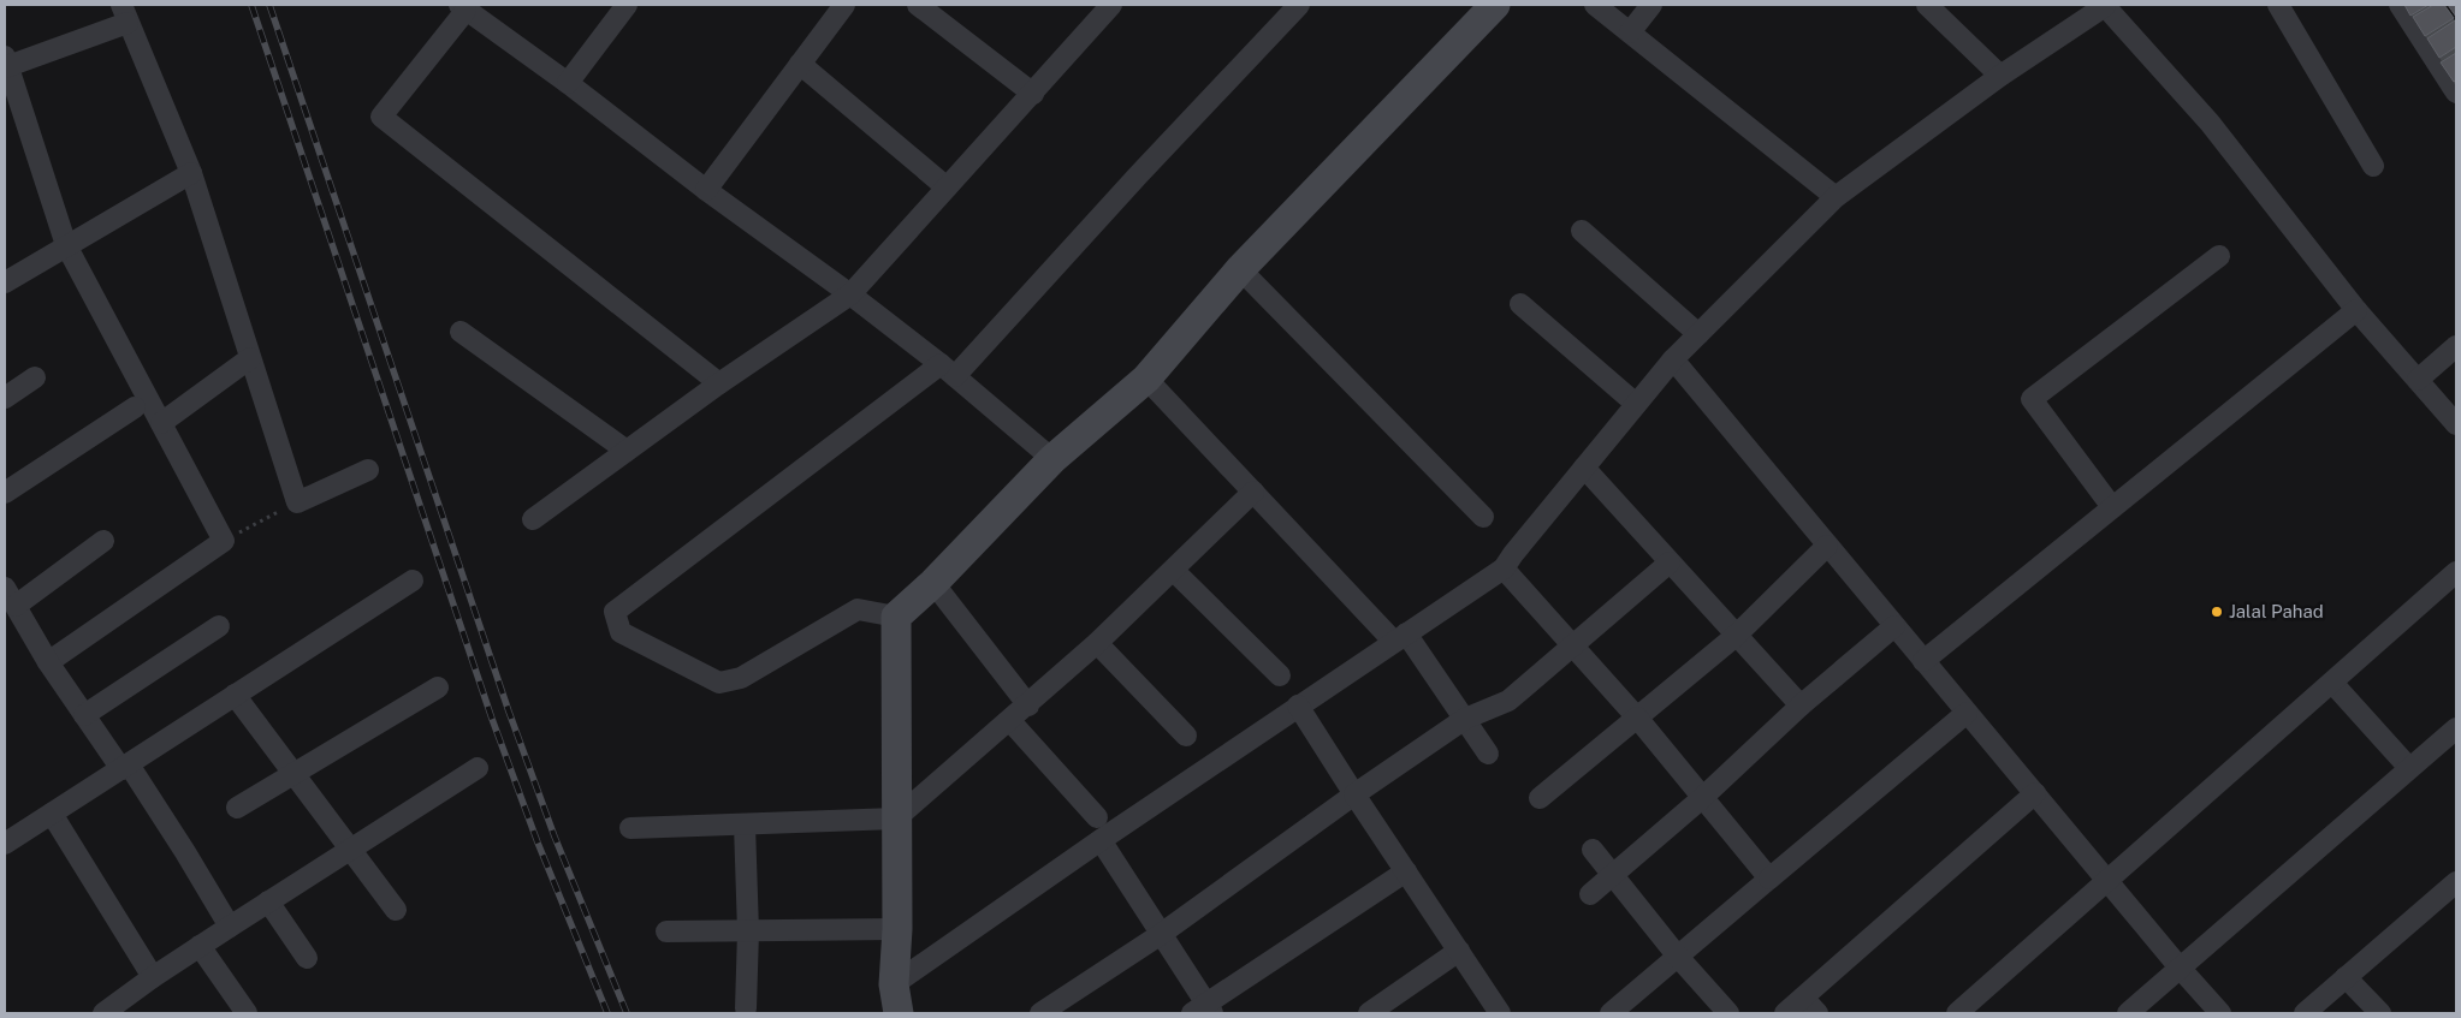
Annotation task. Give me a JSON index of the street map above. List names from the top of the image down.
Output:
{
  "places": ["Jalal Pahad"]
}
